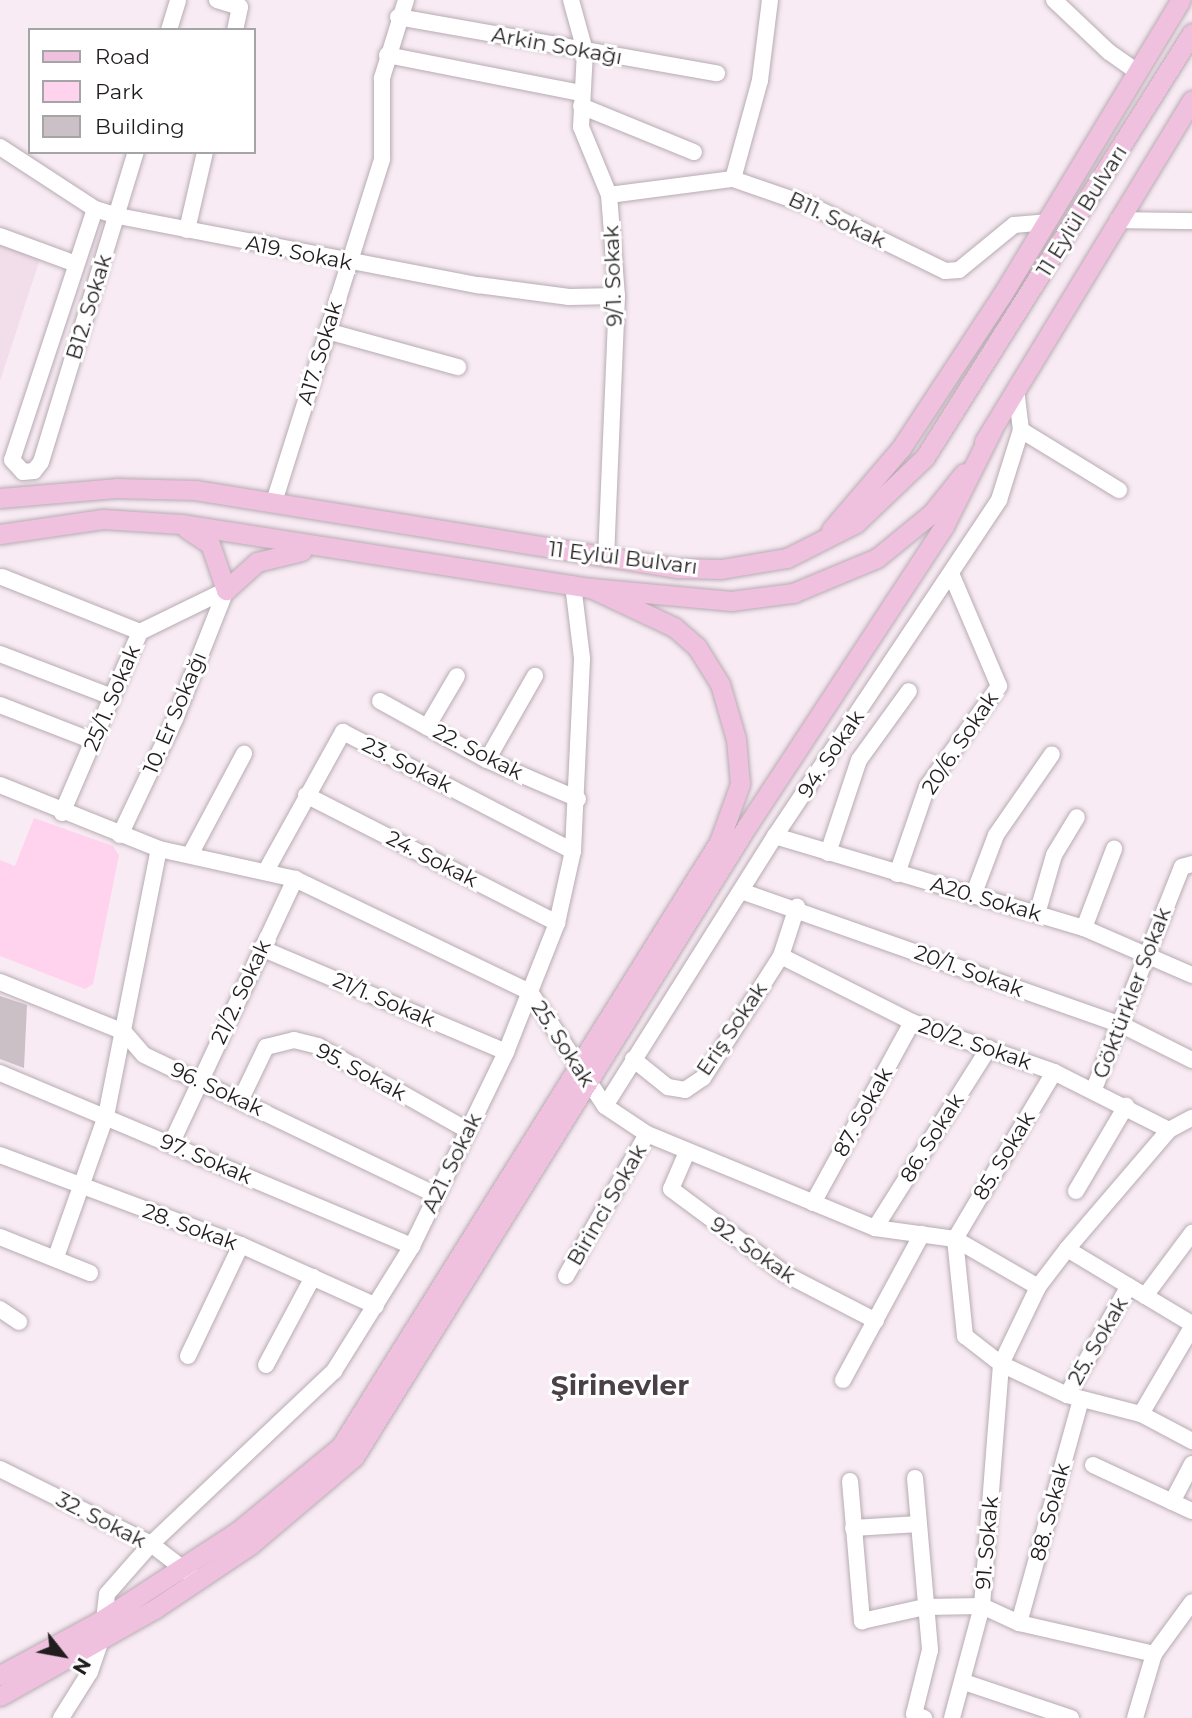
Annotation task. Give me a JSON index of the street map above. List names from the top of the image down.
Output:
{
  "streets": {
    "main road": ["11 Eylül Bulvarı"],
    "street": [
      "Arkin Sokağı",
      "B11. Sokak",
      "A19. Sokak",
      "9/1. Sokak",
      "B12. Sokak",
      "A17. Sokak",
      "25/1. Sokak",
      "10. Er Sokağı",
      "20/6. Sokak",
      "22. Sokak",
      "94. Sokak",
      "23. Sokak",
      "24. Sokak",
      "A20. Sokak",
      "20/1. Sokak",
      "21/2. Sokak",
      "Göktürkler Sokak",
      "21/1. Sokak",
      "Eriş Sokak",
      "25. Sokak",
      "20/2. Sokak",
      "95. Sokak",
      "96. Sokak",
      "87. Sokak",
      "86. Sokak",
      "85. Sokak",
      "97. Sokak",
      "A21. Sokak",
      "Birinci Sokak",
      "28. Sokak",
      "92. Sokak",
      "88. Sokak",
      "32. Sokak",
      "91. Sokak"
    ]
  },
  "crossings": [
    ["Arkin Sokağı", "9/1. Sokak"],
    ["Arkin Sokağı", "A17. Sokak"],
    ["11 Eylül Bulvarı", "9/1. Sokak"],
    ["11 Eylül Bulvarı", "A17. Sokak"],
    ["11 Eylül Bulvarı", "94. Sokak"],
    ["11 Eylül Bulvarı", "A21. Sokak"],
    ["B11. Sokak", "9/1. Sokak"],
    ["A19. Sokak", "9/1. Sokak"],
    ["A19. Sokak", "B12. Sokak"],
    ["A19. Sokak", "A17. Sokak"],
    ["25/1. Sokak", "10. Er Sokağı"],
    ["25/1. Sokak", "25. Sokak"],
    ["10. Er Sokağı", "25. Sokak"],
    ["20/6. Sokak", "94. Sokak"],
    ["20/6. Sokak", "A20. Sokak"],
    ["22. Sokak", "A21. Sokak"],
    ["94. Sokak", "A20. Sokak"],
    ["94. Sokak", "20/1. Sokak"],
    ["94. Sokak", "Eriş Sokak"],
    ["94. Sokak", "25. Sokak"],
    ["23. Sokak", "24. Sokak"],
    ["23. Sokak", "25. Sokak"],
    ["23. Sokak", "A21. Sokak"],
    ["24. Sokak", "A21. Sokak"],
    ["A20. Sokak", "Göktürkler Sokak"],
    ["20/1. Sokak", "Göktürkler Sokak"],
    ["20/1. Sokak", "Eriş Sokak"],
    ["21/2. Sokak", "21/1. Sokak"],
    ["21/2. Sokak", "25. Sokak"],
    ["21/2. Sokak", "96. Sokak"],
    ["21/2. Sokak", "97. Sokak"],
    ["Göktürkler Sokak", "20/2. Sokak"],
    ["21/1. Sokak", "A21. Sokak"],
    ["Eriş Sokak", "20/2. Sokak"],
    ["25. Sokak", "87. Sokak"],
    ["25. Sokak", "86. Sokak"],
    ["25. Sokak", "85. Sokak"],
    ["25. Sokak", "A21. Sokak"],
    ["25. Sokak", "Birinci Sokak"],
    ["25. Sokak", "92. Sokak"],
    ["25. Sokak", "88. Sokak"],
    ["20/2. Sokak", "87. Sokak"],
    ["20/2. Sokak", "86. Sokak"],
    ["20/2. Sokak", "85. Sokak"],
    ["95. Sokak", "96. Sokak"],
    ["95. Sokak", "A21. Sokak"],
    ["96. Sokak", "A21. Sokak"],
    ["97. Sokak", "A21. Sokak"],
    ["A21. Sokak", "28. Sokak"],
    ["A21. Sokak", "32. Sokak"]
  ],
  "districts": ["Şirinevler"],
  "legend": ["Road", "Park", "Building"],
  "north": "bottom right"
}
